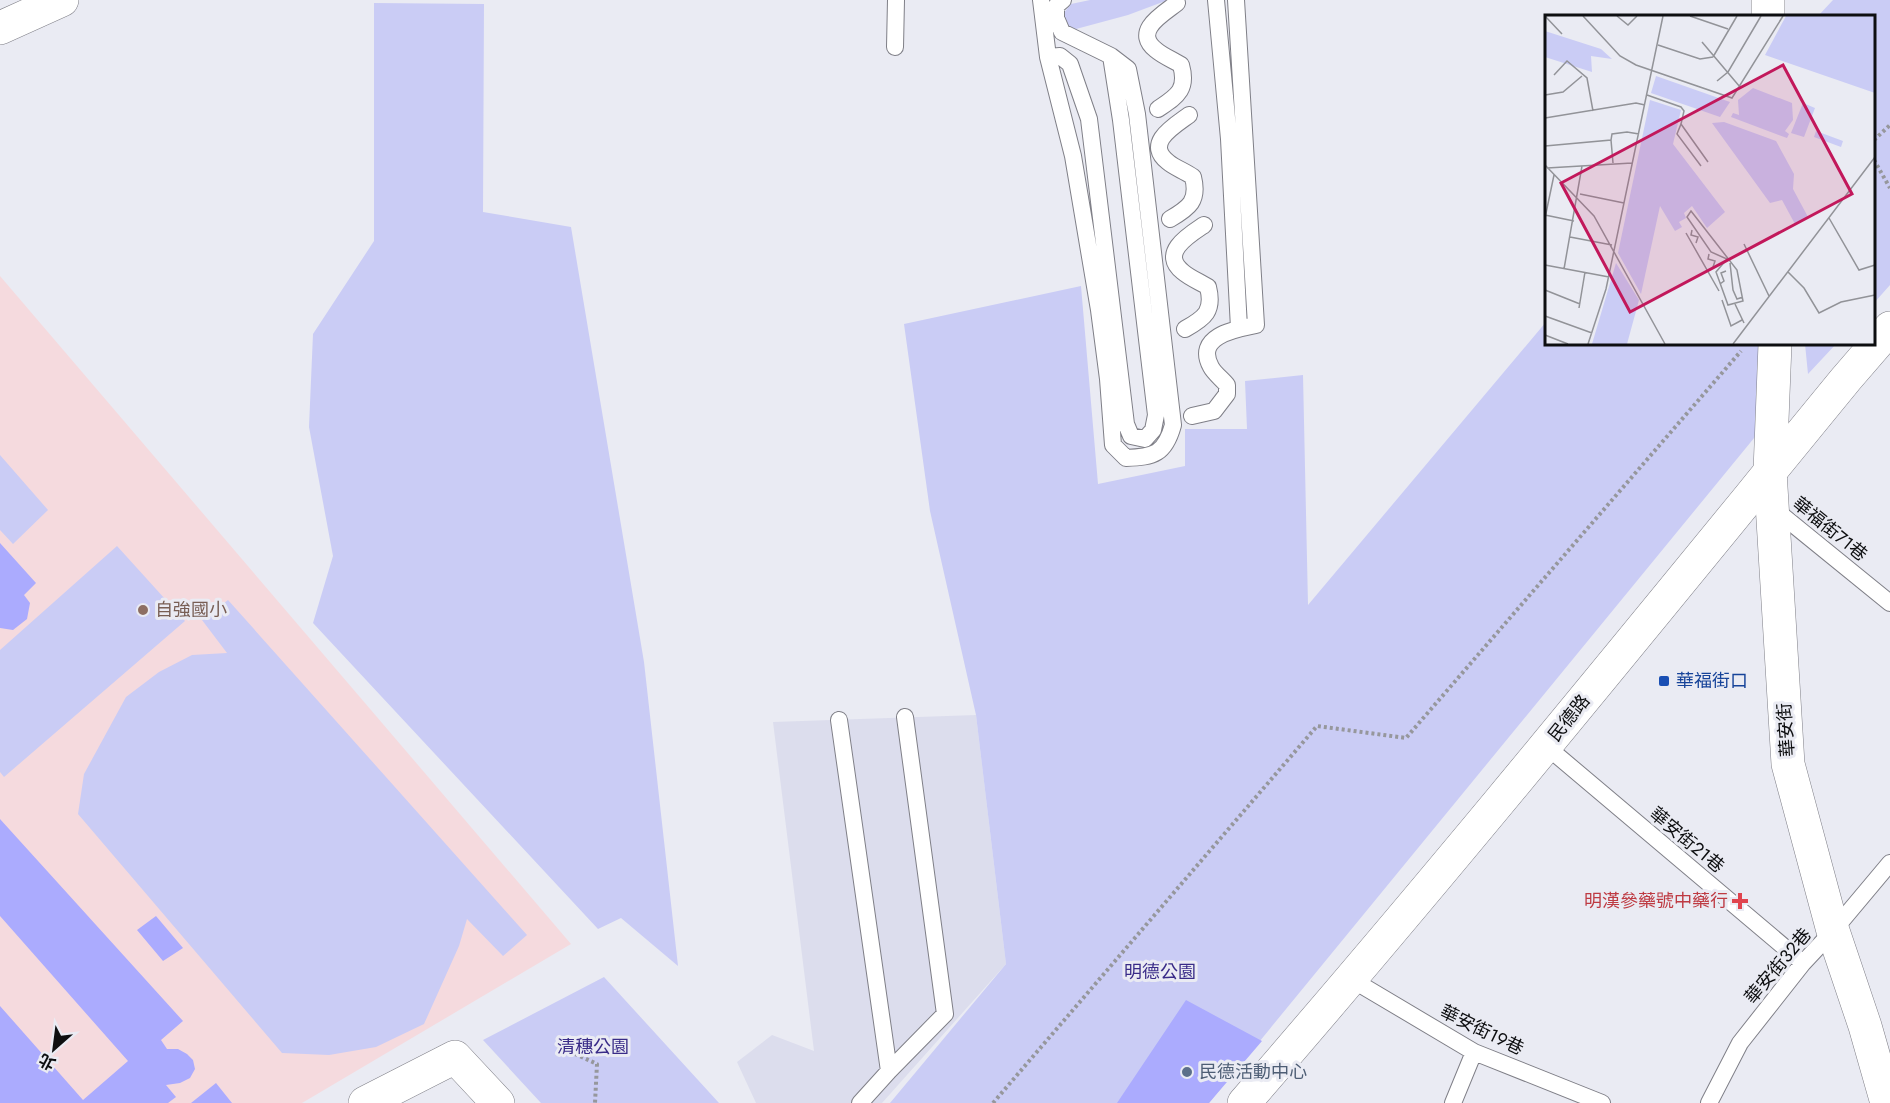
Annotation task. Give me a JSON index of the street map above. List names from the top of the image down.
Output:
{
  "streets": {
    "street": ["民德路", "華安街"],
    "lane": [
      "華福街71巷",
      "華安街21巷",
      "華安街32巷",
      "華安街19巷"
    ]
  },
  "crossings": [
    ["華福街71巷", "華安街"],
    ["民德路", "華安街"],
    ["民德路", "華安街21巷"],
    ["民德路", "華安街19巷"],
    ["華安街", "華安街32巷"],
    ["華安街21巷", "華安街32巷"]
  ],
  "parks": ["明德公園", "清穗公園"],
  "places": {
    "other": ["自強國小", "民德活動中心"],
    "transit": ["華福街口"],
    "health": ["明漢參藥號中藥行"]
  },
  "north": "bottom left"
}
